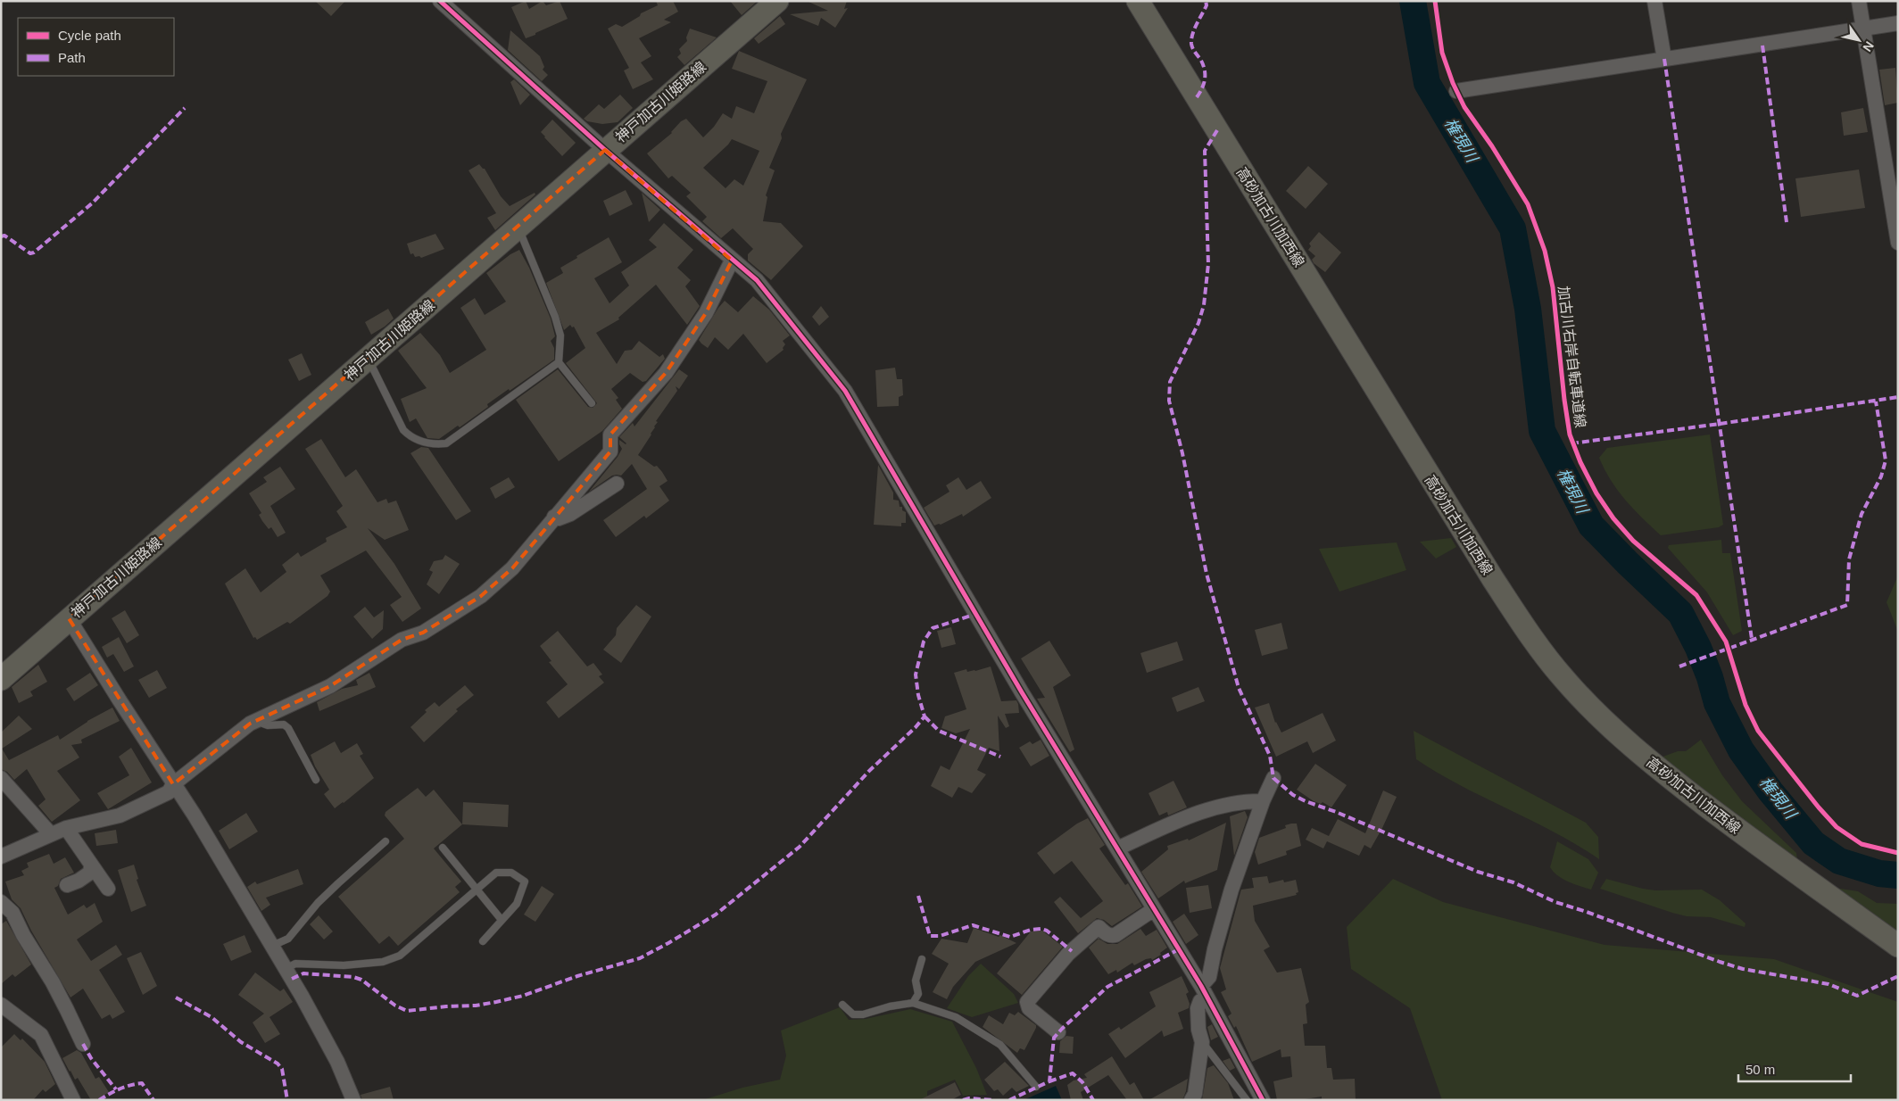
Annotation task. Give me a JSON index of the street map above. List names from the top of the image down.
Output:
{
  "streets": {
    "main road": ["神戸加古川姫路線", "高砂加古川加西線"],
    "cycle path": ["加古川右岸自転車道線"]
  },
  "water": ["権現川"],
  "legend": ["Cycle path", "Path"],
  "scale_bar": "50 m",
  "north": "bottom right"
}
